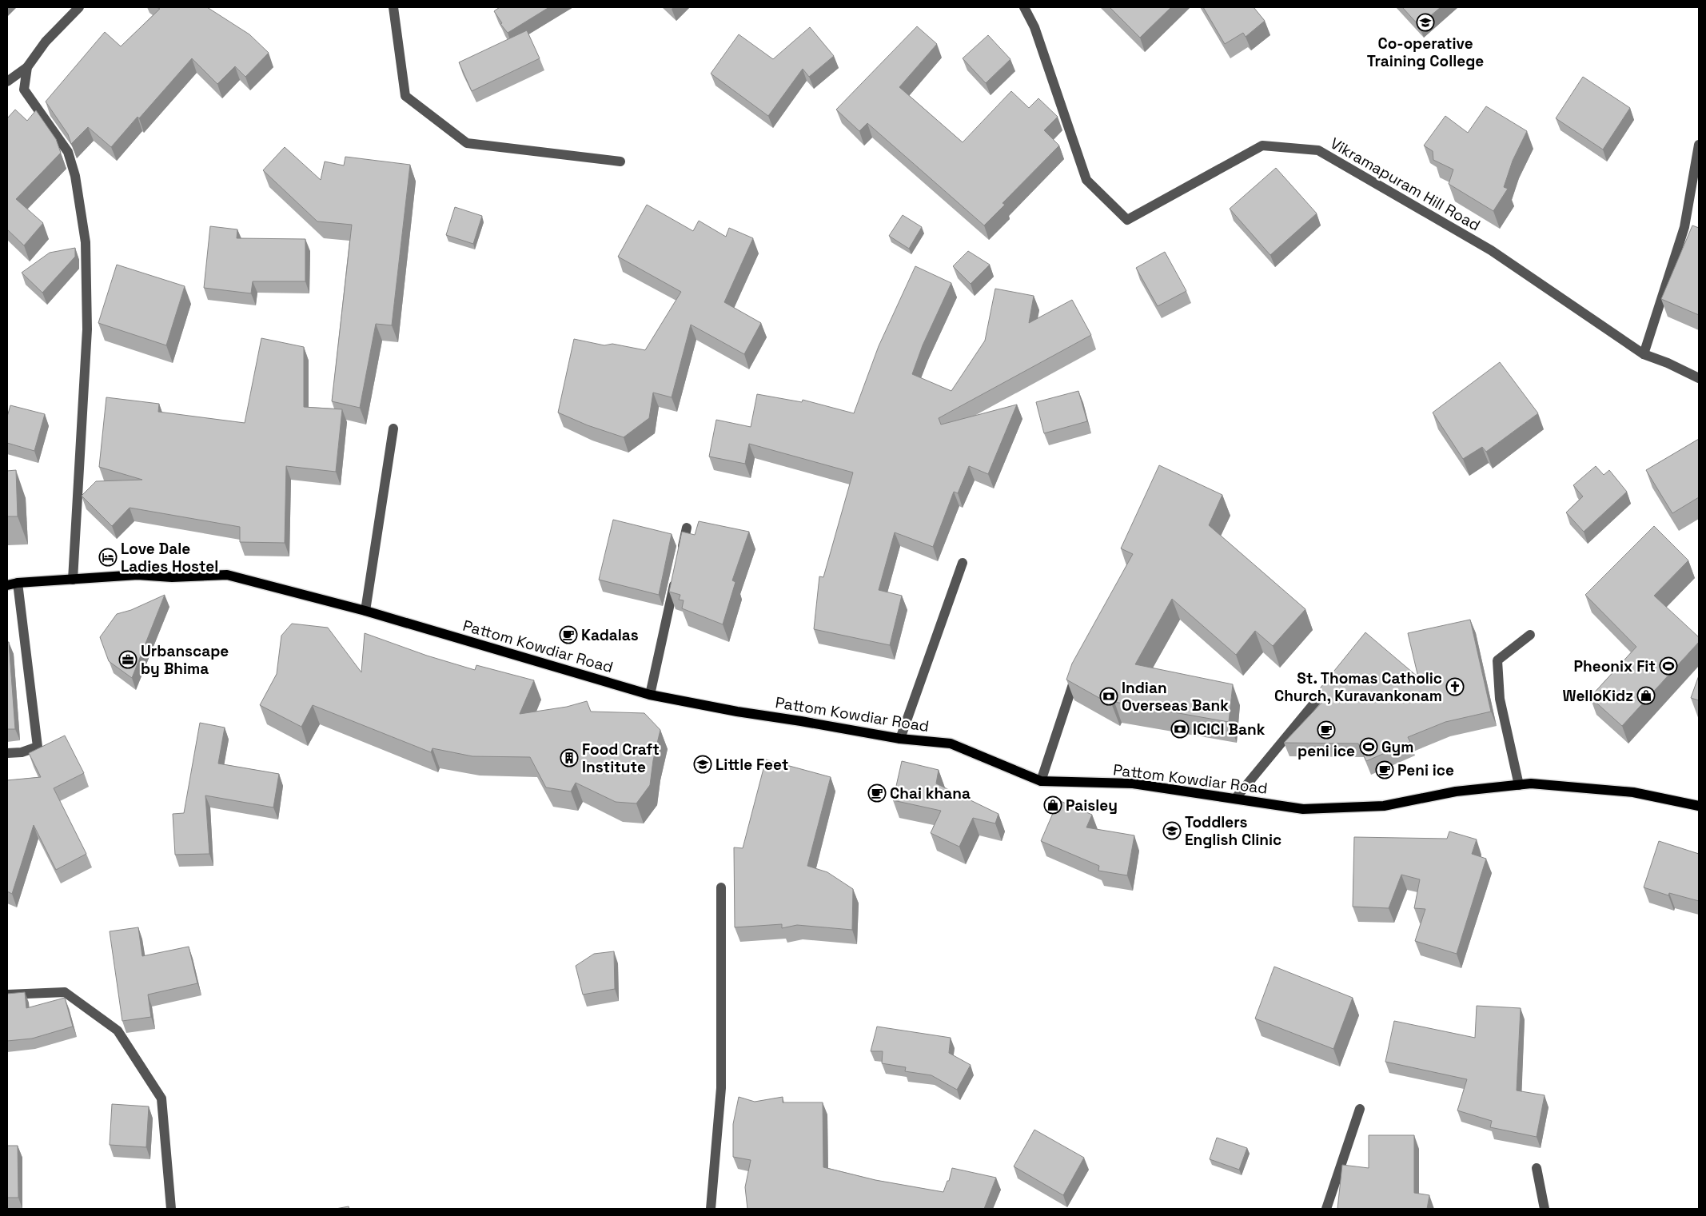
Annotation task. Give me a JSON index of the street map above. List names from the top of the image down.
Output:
{
  "streets": {
    "main road": ["Pattom Kowdiar Road"],
    "street": ["Vikramapuram Hill Road"]
  },
  "places": {
    "school or university": ["Co-operative Training College", "Little Feet", "Toddlers English Clinic"],
    "hotel": ["Love Dale Ladies Hostel"],
    "cafe": [
      "Kadalas",
      "peni ice",
      "Peni ice",
      "Chai khana"
    ],
    "office": ["Urbanscape by Bhima"],
    "sports": ["Pheonix Fit", "Gym"],
    "church": ["St. Thomas Catholic Church, Kuravankonam"],
    "shop": ["WelloKidz", "Paisley"],
    "bank": ["Indian Overseas Bank", "ICICI Bank"],
    "building": ["Food Craft Institute"]
  }
}
